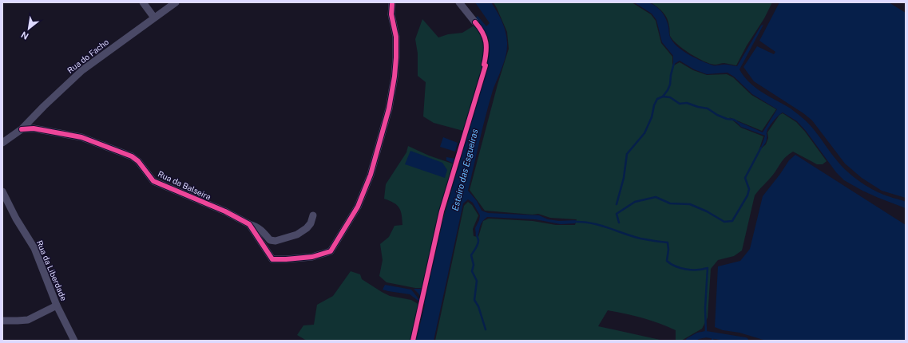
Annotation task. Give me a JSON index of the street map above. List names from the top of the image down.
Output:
{
  "streets": {
    "street": ["Rua do Facho", "Rua da Balseira", "Rua da Liberdade"]
  },
  "crossings": [
    ["Rua do Facho", "Rua da Balseira"]
  ],
  "water": ["Esteiro das Esgueiras"],
  "north": "bottom left"
}
